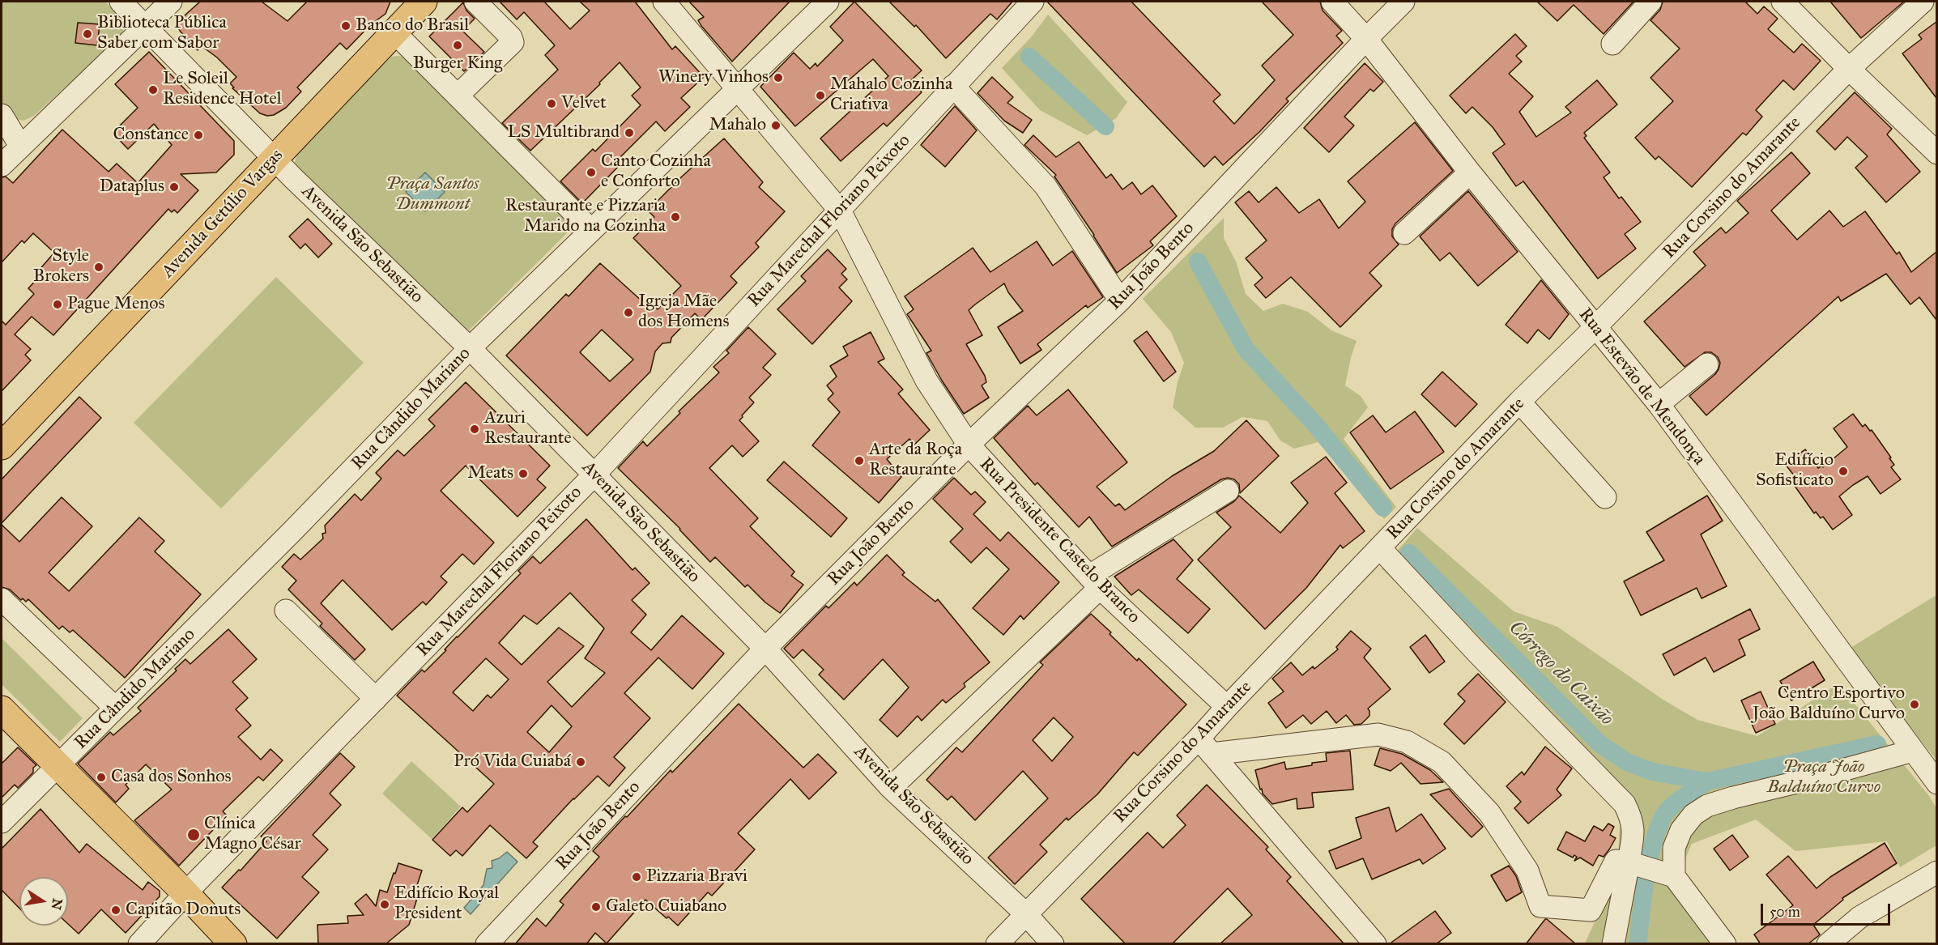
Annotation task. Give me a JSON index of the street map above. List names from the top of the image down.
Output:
{
  "streets": {
    "main road": ["Avenida Getúlio Vargas"],
    "street": [
      "Rua Corsino do Amarante",
      "Rua Marechal Floriano Peixoto",
      "Avenida São Sebastião",
      "Rua João Bento",
      "Rua Estevão de Mendonça",
      "Rua Cândido Mariano",
      "Rua Presidente Castelo Branco"
    ]
  },
  "crossings": [
    ["Rua Corsino do Amarante", "Avenida São Sebastião"],
    ["Rua Corsino do Amarante", "Rua Estevão de Mendonça"],
    ["Rua Corsino do Amarante", "Rua Presidente Castelo Branco"],
    ["Avenida Getúlio Vargas", "Avenida São Sebastião"],
    ["Rua Marechal Floriano Peixoto", "Avenida São Sebastião"],
    ["Rua Marechal Floriano Peixoto", "Rua Presidente Castelo Branco"],
    ["Avenida São Sebastião", "Rua João Bento"],
    ["Avenida São Sebastião", "Rua Cândido Mariano"],
    ["Rua João Bento", "Rua Estevão de Mendonça"],
    ["Rua João Bento", "Rua Presidente Castelo Branco"],
    ["Rua Cândido Mariano", "Rua Presidente Castelo Branco"]
  ],
  "water": ["Córrego do Caixão"],
  "parks": ["Praça Santos Dummont", "Praça João Balduíno Curvo"],
  "places": [
    "Banco do Brasil",
    "Biblioteca Pública Saber com Sabor",
    "Burger King",
    "Winery Vinhos",
    "Le Soleil Residence Hotel",
    "Mahalo Cozinha Criativa",
    "Velvet",
    "Mahalo",
    "LS Multibrand",
    "Constance",
    "Canto Cozinha e Conforto",
    "Dataplus",
    "Restaurante e Pizzaria Marido na Cozinha",
    "Style Brokers",
    "Pague Menos",
    "Igreja Mãe dos Homens",
    "Azuri Restaurante",
    "Arte da Roça Restaurante",
    "Edifício Sofisticato",
    "Meats",
    "Centro Esportivo João Balduíno Curvo",
    "Pró Vida Cuiabá",
    "Casa dos Sonhos",
    "Clínica Magno César",
    "Pizzaria Bravi",
    "Edifício Royal President",
    "Galeto Cuiabano",
    "Capitão Donuts"
  ],
  "scale_bar": "50 m",
  "north": "right"
}
